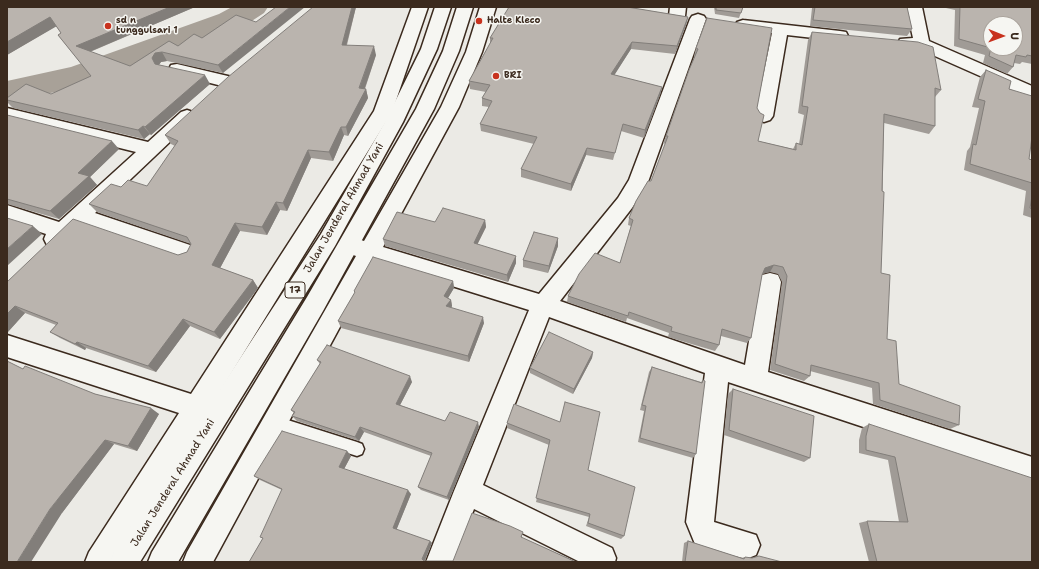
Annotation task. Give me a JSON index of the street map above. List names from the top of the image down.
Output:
{
  "streets": {
    "main road": ["Jalan Jenderal Ahmad Yani", "17"]
  },
  "places": ["Halte Kleco", "sd n tunggulsari 1", "BRI"],
  "north": "right"
}
